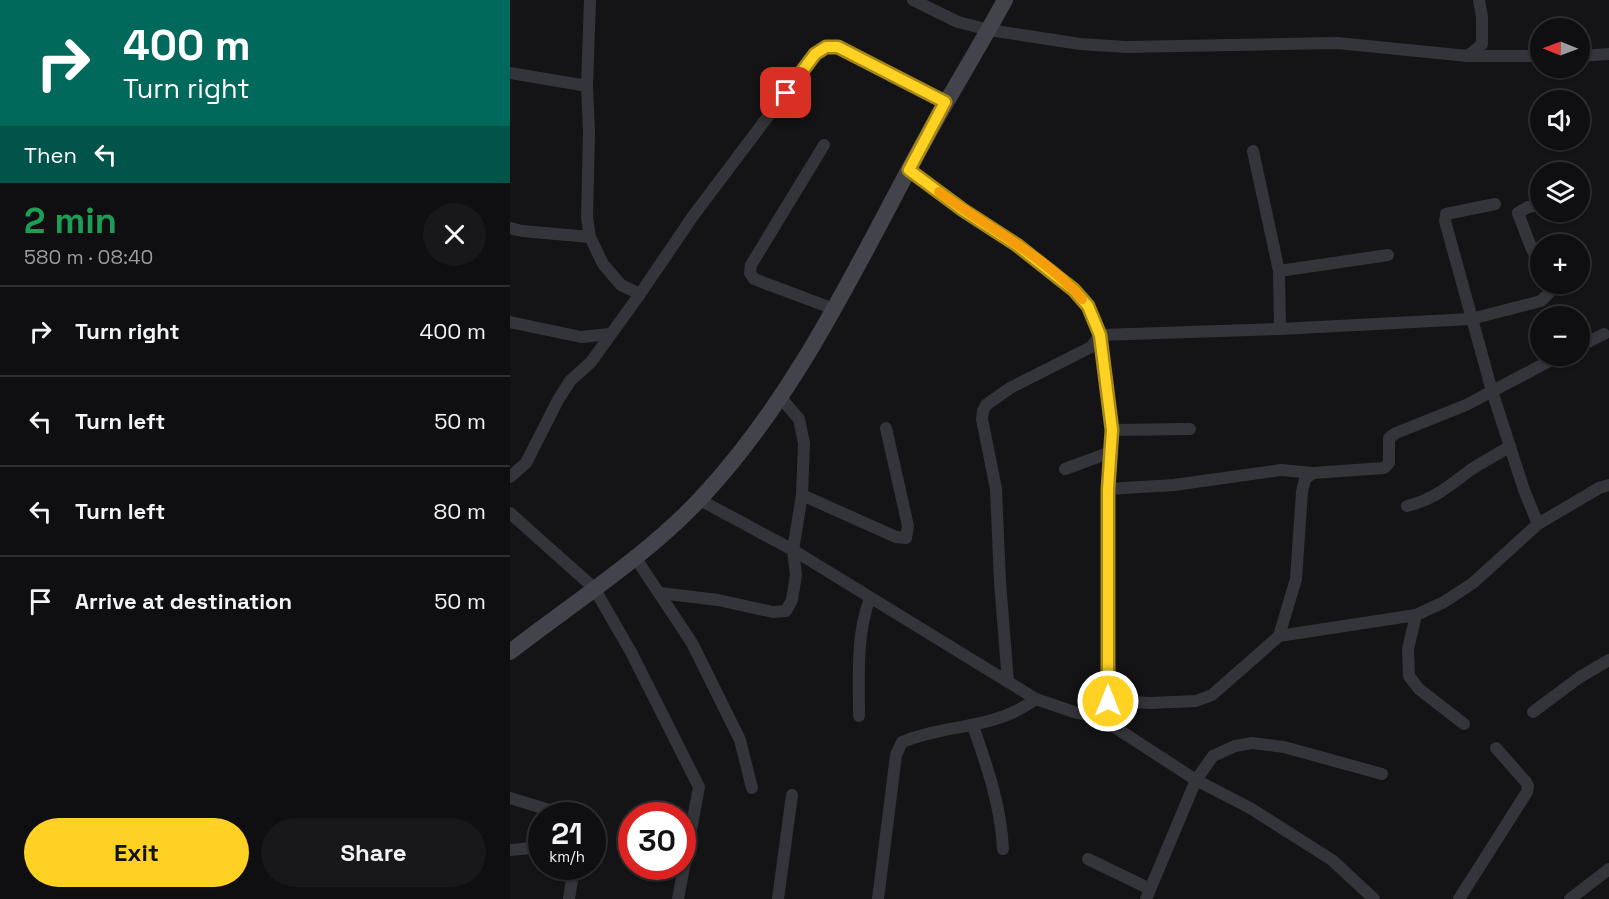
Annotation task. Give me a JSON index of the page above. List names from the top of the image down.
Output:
{
  "north": "left",
  "page": {
    "turn": ["400 m", "Turn right"],
    "map_buttons": ["+", "−"],
    "then": "Then",
    "heading": ["2 min", "580 m · 08:40"],
    "list": [
      {
        "name": "Turn right",
        "value": "400 m"
      },
      {
        "name": "Turn left",
        "value": "50 m"
      },
      {
        "name": "Turn left",
        "value": "80 m"
      },
      {
        "name": "Arrive at destination",
        "value": "50 m"
      }
    ],
    "speed": "21 km/h",
    "limit": "30",
    "buttons": ["Exit", "Share"]
  }
}
